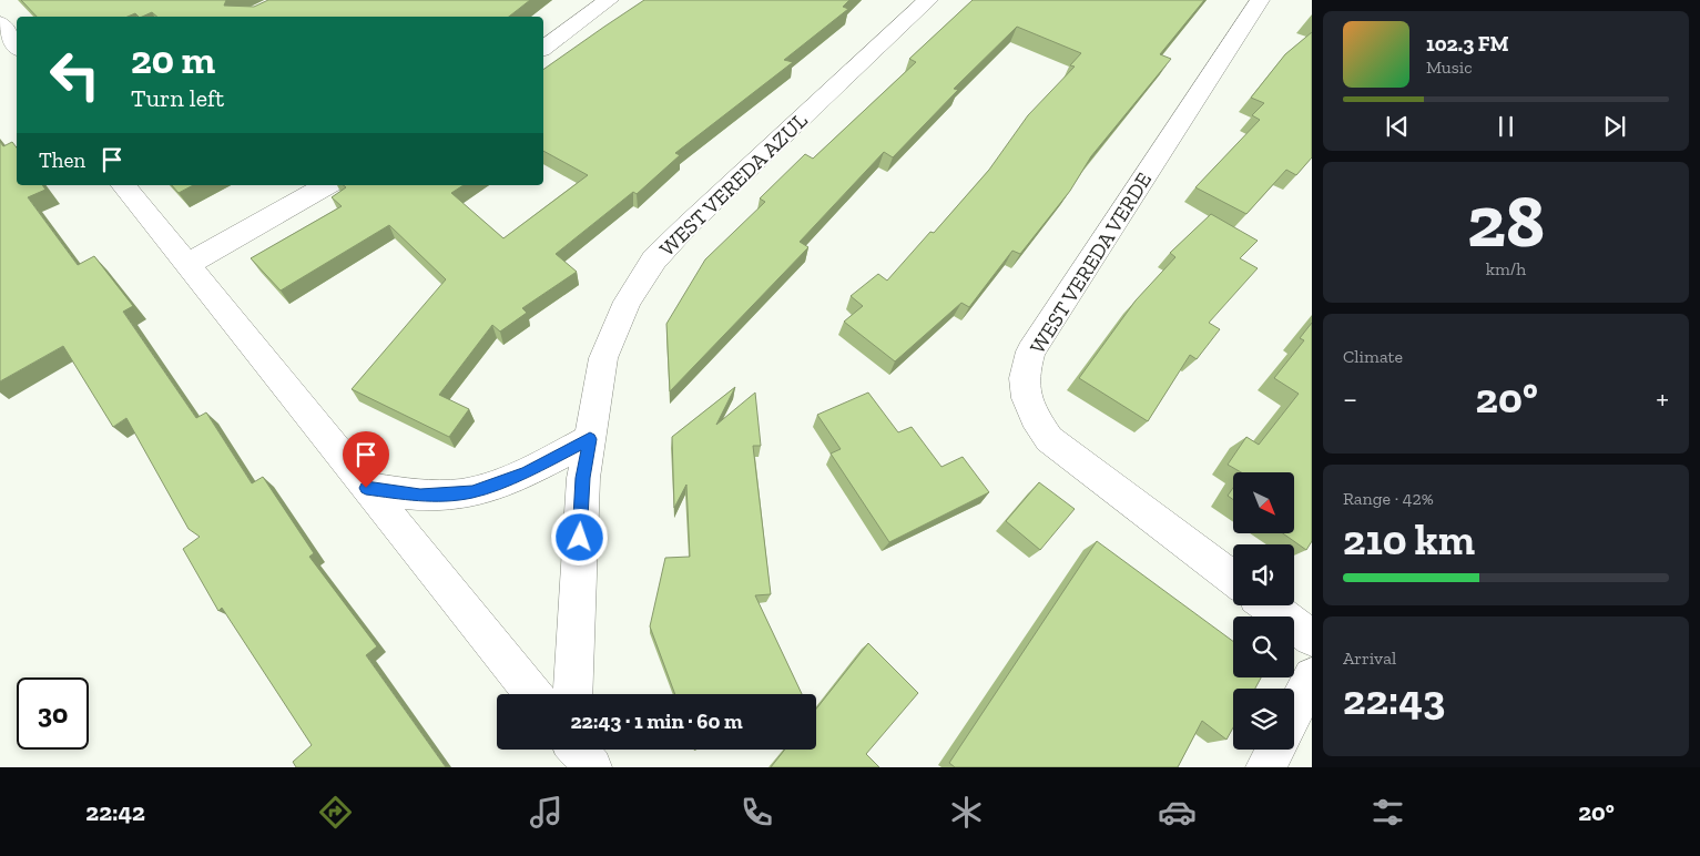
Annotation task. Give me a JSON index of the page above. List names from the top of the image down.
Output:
{
  "streets": {
    "street": ["WEST VEREDA AZUL", "WEST VEREDA VERDE"]
  },
  "north": "bottom right",
  "page": {
    "turn": ["20 m", "Turn left"],
    "song": ["102.3 FM", "Music"],
    "then": "Then",
    "tile": [
      ["28", "km/h"],
      "Climate",
      ["Range · 42%", "210 km"],
      ["Arrival", "22:43"]
    ],
    "heat": ["−", "20°", "+"],
    "limit": "30",
    "trip": "22:43 · 1 min · 60 m",
    "tabs": ["22:42", "20°"]
  }
}
